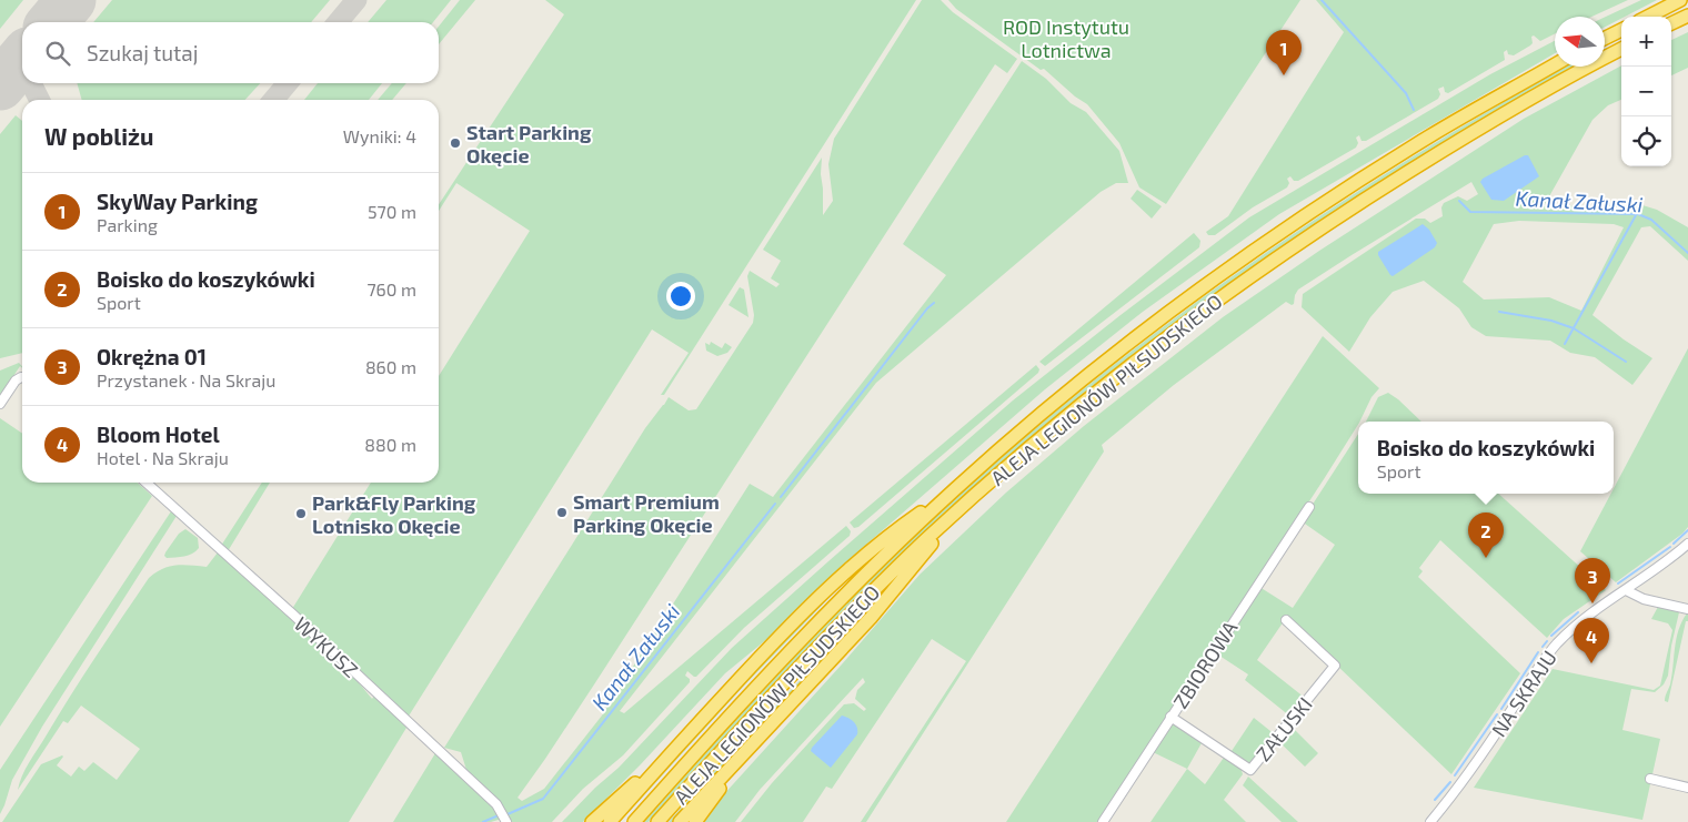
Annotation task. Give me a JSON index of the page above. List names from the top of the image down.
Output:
{
  "streets": {
    "highway": ["ALEJA LEGIONÓW PIŁSUDSKIEGO"],
    "street": [
      "WYKUSZ",
      "ZBIOROWA",
      "NA SKRAJU",
      "ZAŁUSKI"
    ]
  },
  "crossings": [
    ["ZBIOROWA", "ZAŁUSKI"]
  ],
  "water": ["Kanał Załuski"],
  "parks": ["ROD Instytutu Lotnictwa"],
  "places": ["Start Parking Okęcie", "Smart Premium Parking Okęcie", "Park&Fly Parking Lotnisko Okęcie"],
  "north": "left",
  "page": {
    "map_buttons": ["+", "−"],
    "search": "Szukaj tutaj",
    "pins": [
      "1",
      "2",
      "3",
      "4"
    ],
    "heading": ["W pobliżu", "Wyniki: 4"],
    "list": [
      {
        "mark": "1",
        "name": "SkyWay Parking",
        "note": "Parking",
        "value": "570 m"
      },
      {
        "mark": "2",
        "name": "Boisko do koszykówki",
        "note": "Sport",
        "value": "760 m"
      },
      {
        "mark": "3",
        "name": "Okrężna 01",
        "note": "Przystanek · Na Skraju",
        "value": "860 m"
      },
      {
        "mark": "4",
        "name": "Bloom Hotel",
        "note": "Hotel · Na Skraju",
        "value": "880 m"
      }
    ],
    "popup": ["Boisko do koszykówki", "Sport"]
  }
}
